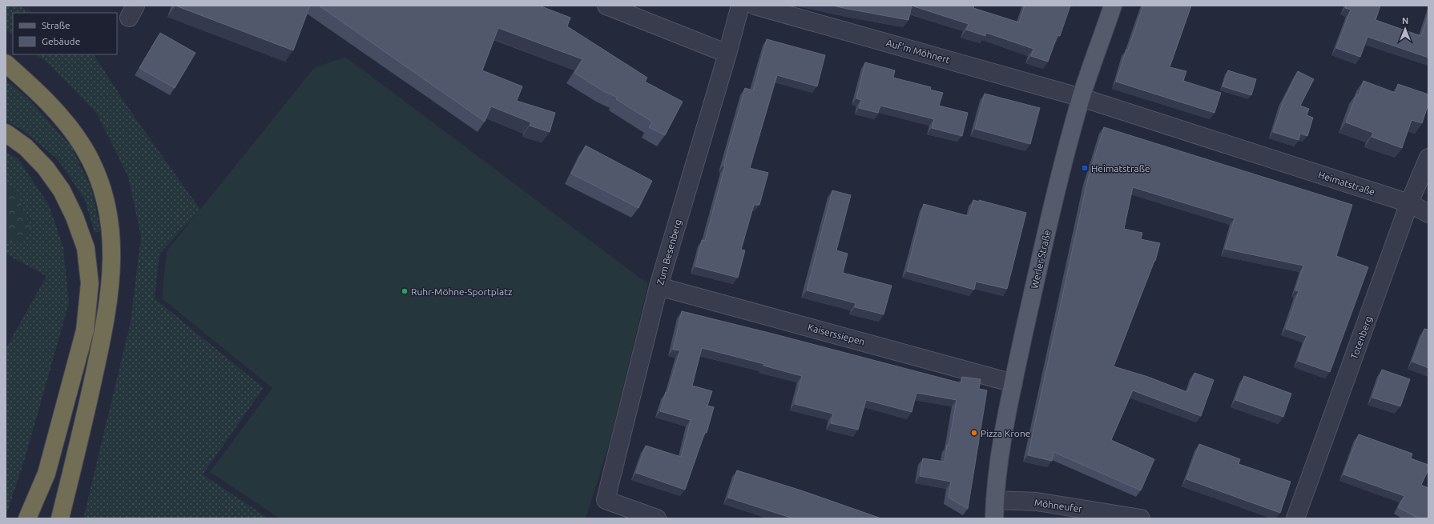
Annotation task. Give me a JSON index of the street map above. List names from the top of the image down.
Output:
{
  "streets": {
    "main road": ["Werler Straße"],
    "street": [
      "Auf'm Möhnert",
      "Heimatstraße",
      "Zum Besenberg",
      "Kaiserssiepen",
      "Totenberg",
      "Möhneufer"
    ]
  },
  "crossings": [
    ["Auf'm Möhnert", "Heimatstraße"],
    ["Auf'm Möhnert", "Werler Straße"],
    ["Heimatstraße", "Werler Straße"],
    ["Heimatstraße", "Totenberg"],
    ["Zum Besenberg", "Kaiserssiepen"],
    ["Werler Straße", "Kaiserssiepen"],
    ["Werler Straße", "Möhneufer"]
  ],
  "places": {
    "transit": ["Heimatstraße"],
    "other": ["Ruhr-Möhne-Sportplatz", "Pizza Krone"]
  },
  "legend": ["Straße", "Gebäude"],
  "north": "top"
}
